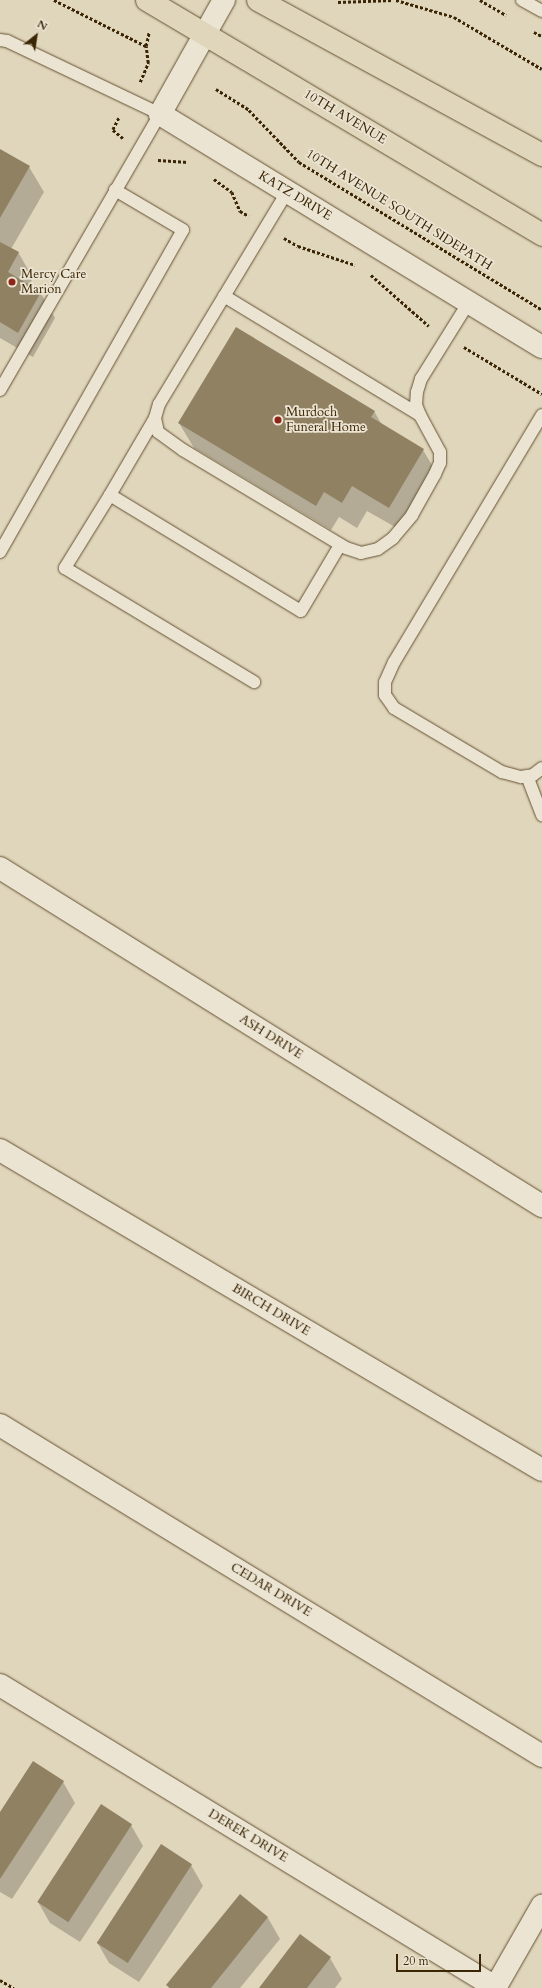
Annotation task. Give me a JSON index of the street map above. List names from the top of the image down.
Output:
{
  "streets": {
    "main road": ["10TH AVENUE"],
    "street": [
      "KATZ DRIVE",
      "ASH DRIVE",
      "BIRCH DRIVE",
      "CEDAR DRIVE",
      "DEREK DRIVE"
    ],
    "path": ["10TH AVENUE SOUTH SIDEPATH"]
  },
  "places": ["Mercy Care Marion", "Murdoch Funeral Home"],
  "scale_bar": "20 m",
  "north": "top right"
}
